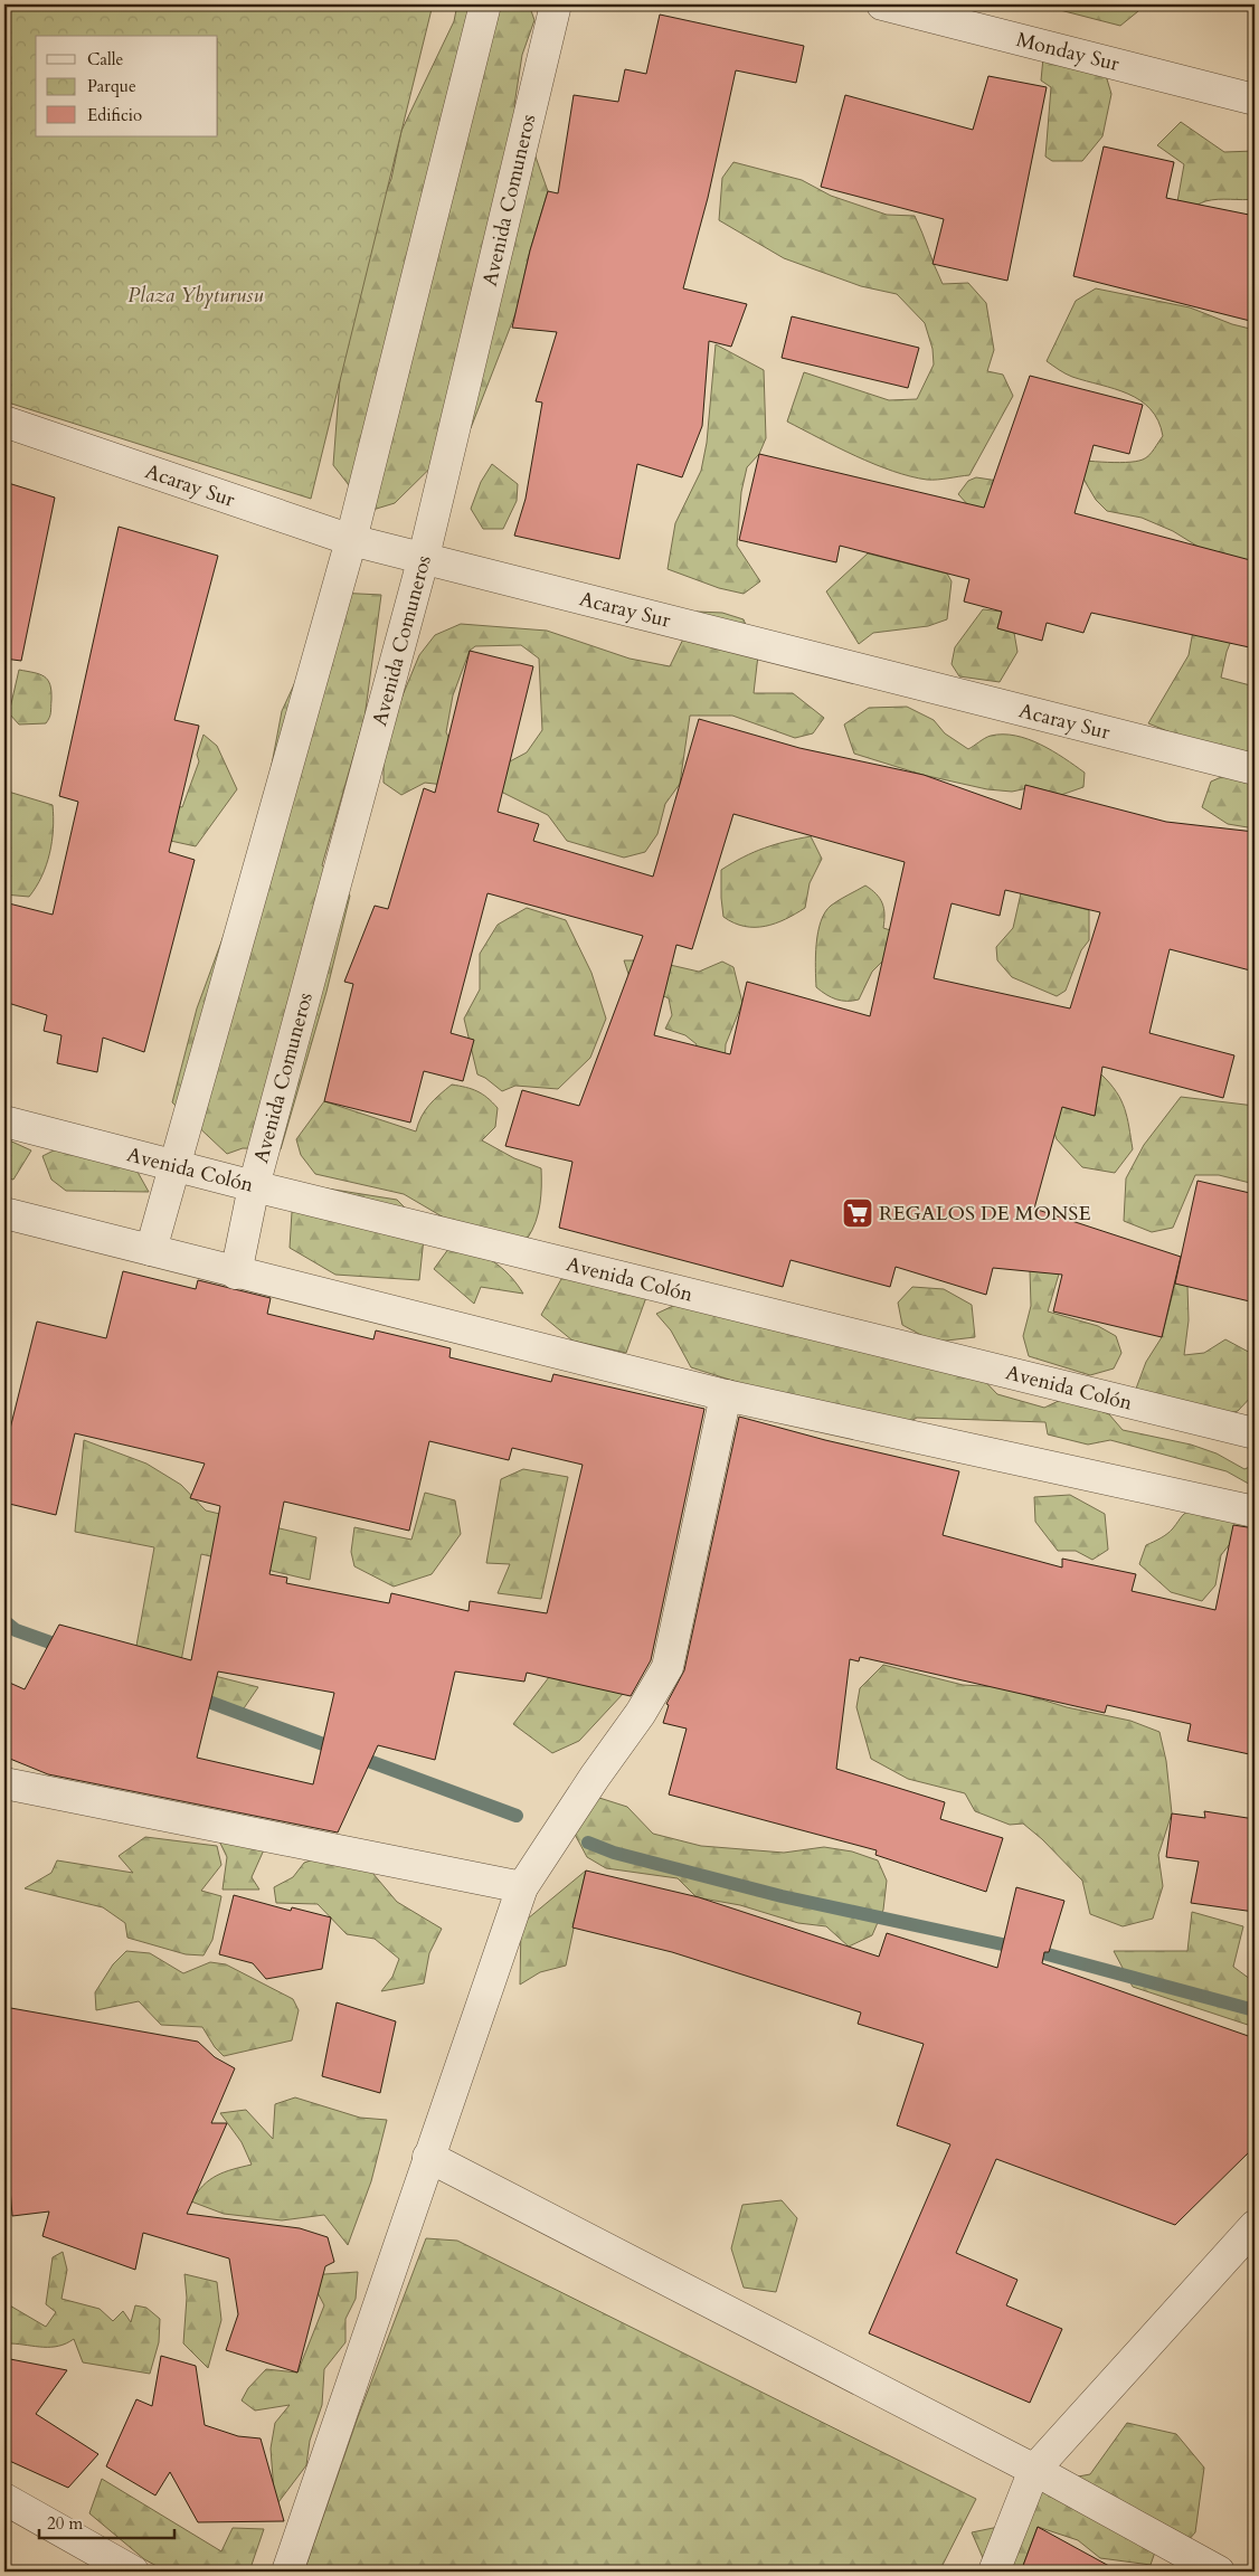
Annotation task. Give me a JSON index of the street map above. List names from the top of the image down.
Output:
{
  "streets": {
    "street": [
      "Monday Sur",
      "Avenida Comuneros",
      "Acaray Sur",
      "Avenida Colón"
    ]
  },
  "crossings": [
    ["Avenida Comuneros", "Acaray Sur"],
    ["Avenida Comuneros", "Avenida Colón"]
  ],
  "parks": ["Plaza Ybyturusu"],
  "places": {
    "supermarket": ["REGALOS DE MONSE"]
  },
  "legend": ["Calle", "Parque", "Edificio"],
  "scale_bar": "20 m"
}
